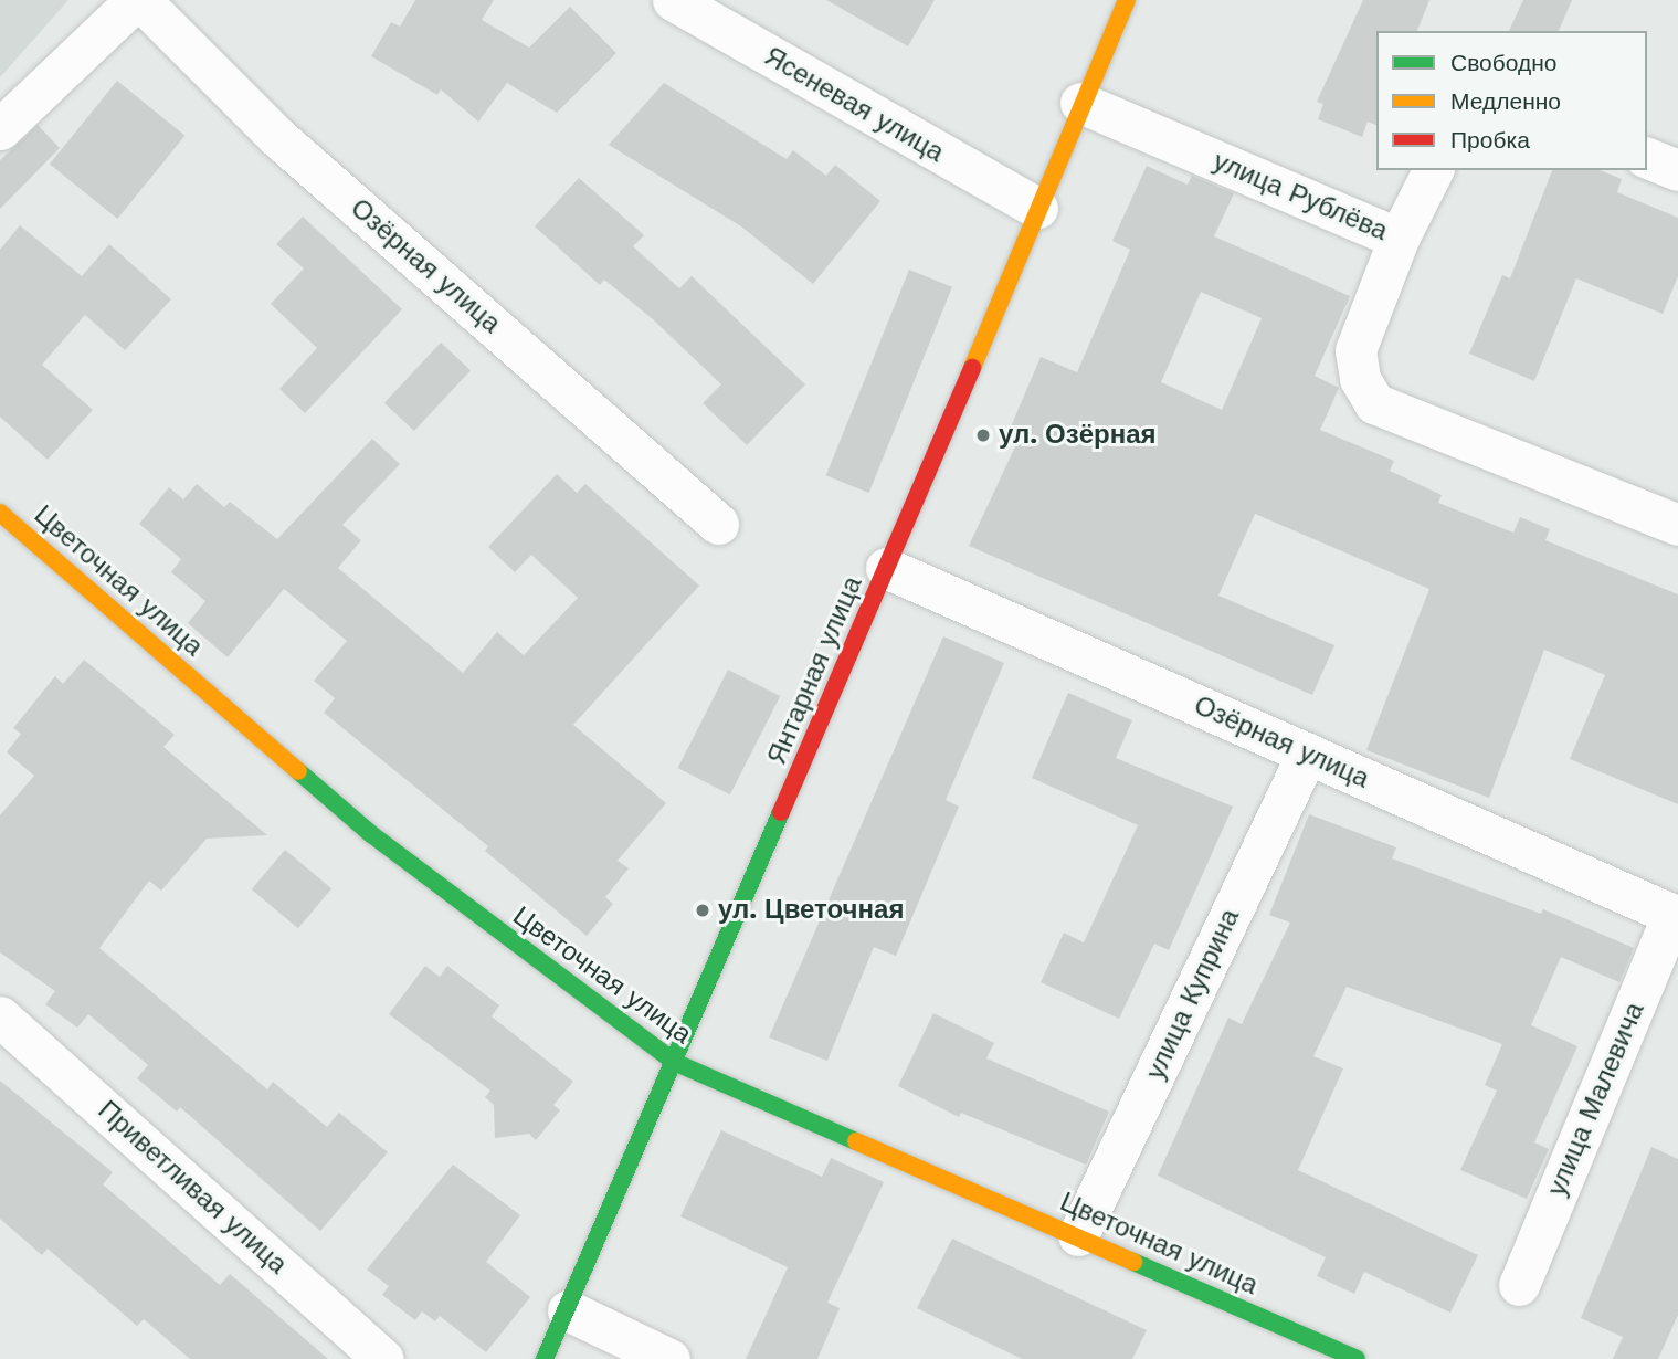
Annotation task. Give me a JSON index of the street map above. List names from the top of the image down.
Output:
{
  "streets": {
    "street": [
      "Ясеневая улица",
      "улица Рублёва",
      "Озёрная улица",
      "Цветочная улица",
      "Янтарная улица",
      "улица Куприна",
      "улица Малевича",
      "Приветливая улица"
    ]
  },
  "crossings": [
    ["Ясеневая улица", "Янтарная улица"],
    ["улица Рублёва", "Янтарная улица"],
    ["Озёрная улица", "Янтарная улица"],
    ["Озёрная улица", "улица Куприна"],
    ["Озёрная улица", "улица Малевича"],
    ["Цветочная улица", "Янтарная улица"],
    ["Цветочная улица", "улица Куприна"]
  ],
  "places": ["ул. Озёрная", "ул. Цветочная"],
  "legend": ["Свободно", "Медленно", "Пробка"]
}
